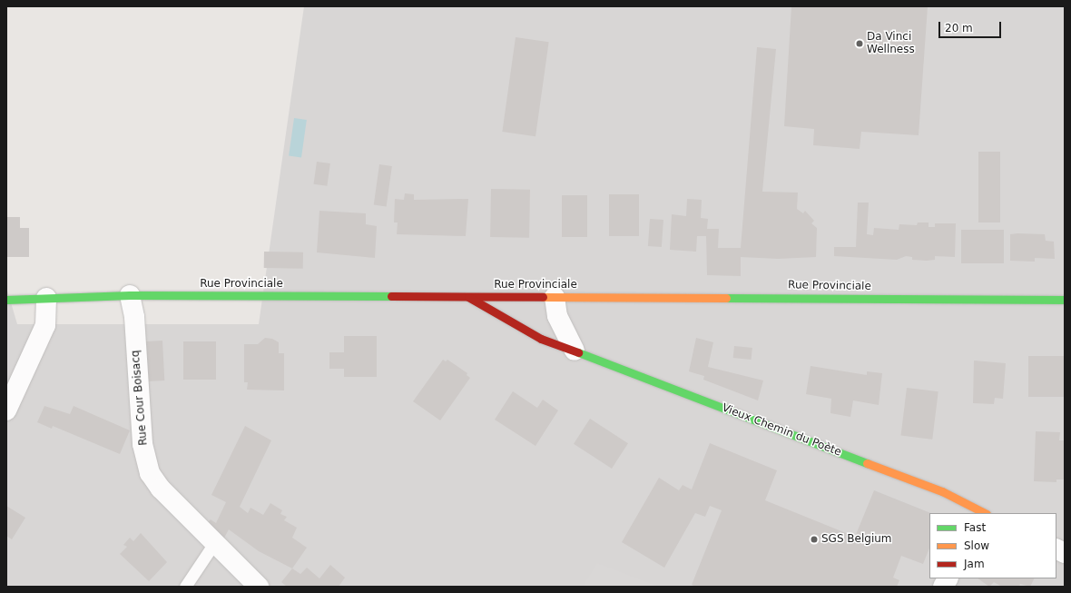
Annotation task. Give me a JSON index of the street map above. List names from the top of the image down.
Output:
{
  "streets": {
    "main road": ["Rue Provinciale", "Vieux Chemin du Poète"],
    "street": ["Rue Cour Boisacq"]
  },
  "crossings": [
    ["Rue Provinciale", "Rue Cour Boisacq"]
  ],
  "places": ["Da Vinci Wellness", "SGS Belgium"],
  "legend": ["Fast", "Slow", "Jam"],
  "scale_bar": "20 m"
}
